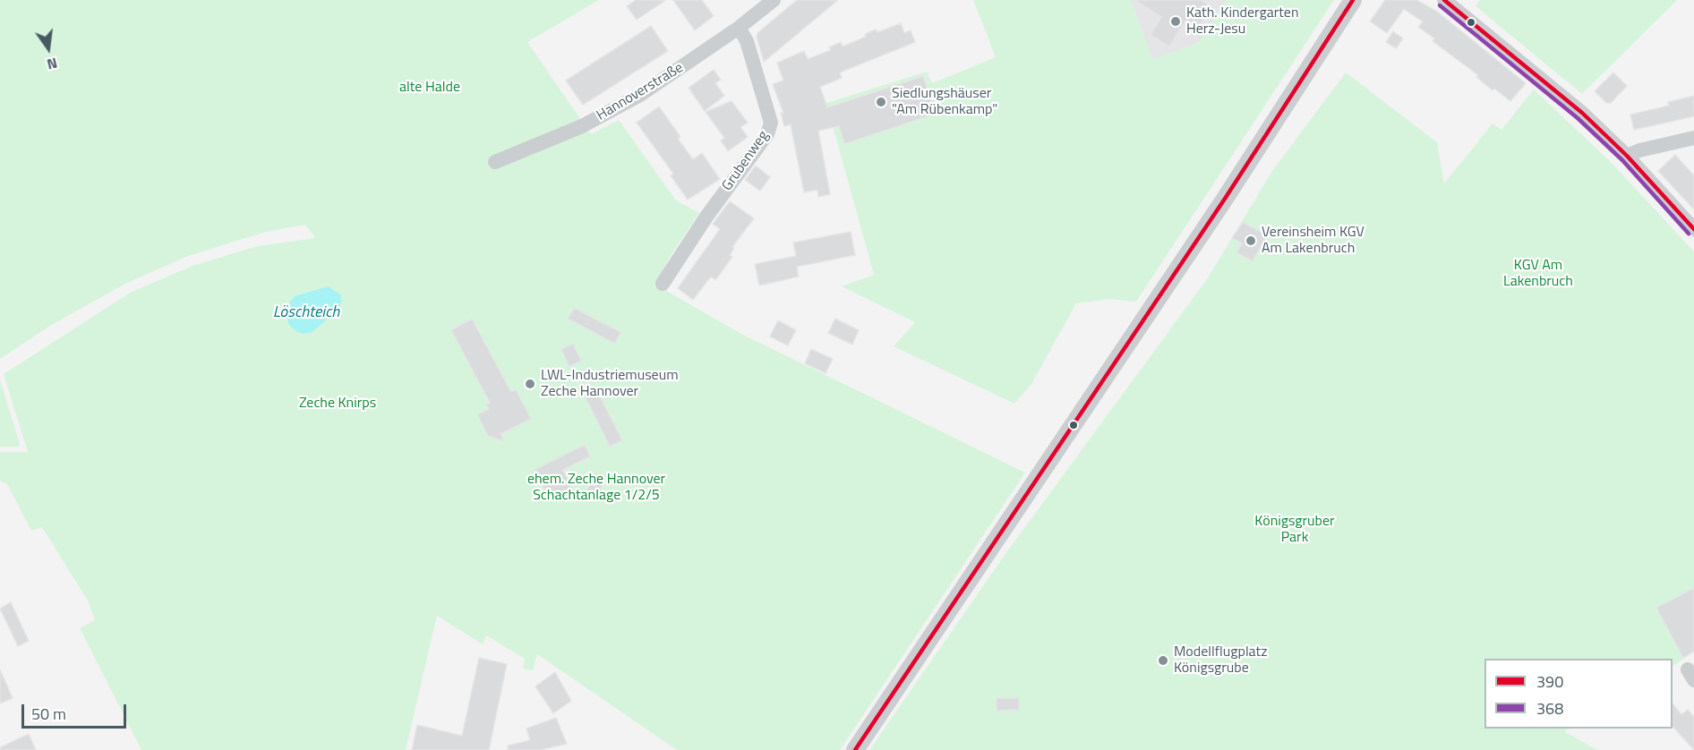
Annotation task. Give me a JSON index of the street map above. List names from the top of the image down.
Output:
{
  "streets": {
    "street": ["Hannoverstraße", "Grubenweg"]
  },
  "crossings": [
    ["Hannoverstraße", "Grubenweg"]
  ],
  "water": ["Löschteich"],
  "parks": [
    "alte Halde",
    "KGV Am Lakenbruch",
    "Zeche Knirps",
    "ehem. Zeche Hannover Schachtanlage 1/2/5",
    "Königsgruber Park"
  ],
  "places": [
    "Kath. Kindergarten Herz-Jesu",
    "Siedlungshäuser \"Am Rübenkamp\"",
    "Vereinsheim KGV Am Lakenbruch",
    "LWL-Industriemuseum Zeche Hannover",
    "Modellflugplatz Königsgrube"
  ],
  "lines": ["transit line 390", "transit line 368"],
  "legend": ["390", "368"],
  "scale_bar": "50 m",
  "north": "bottom"
}
